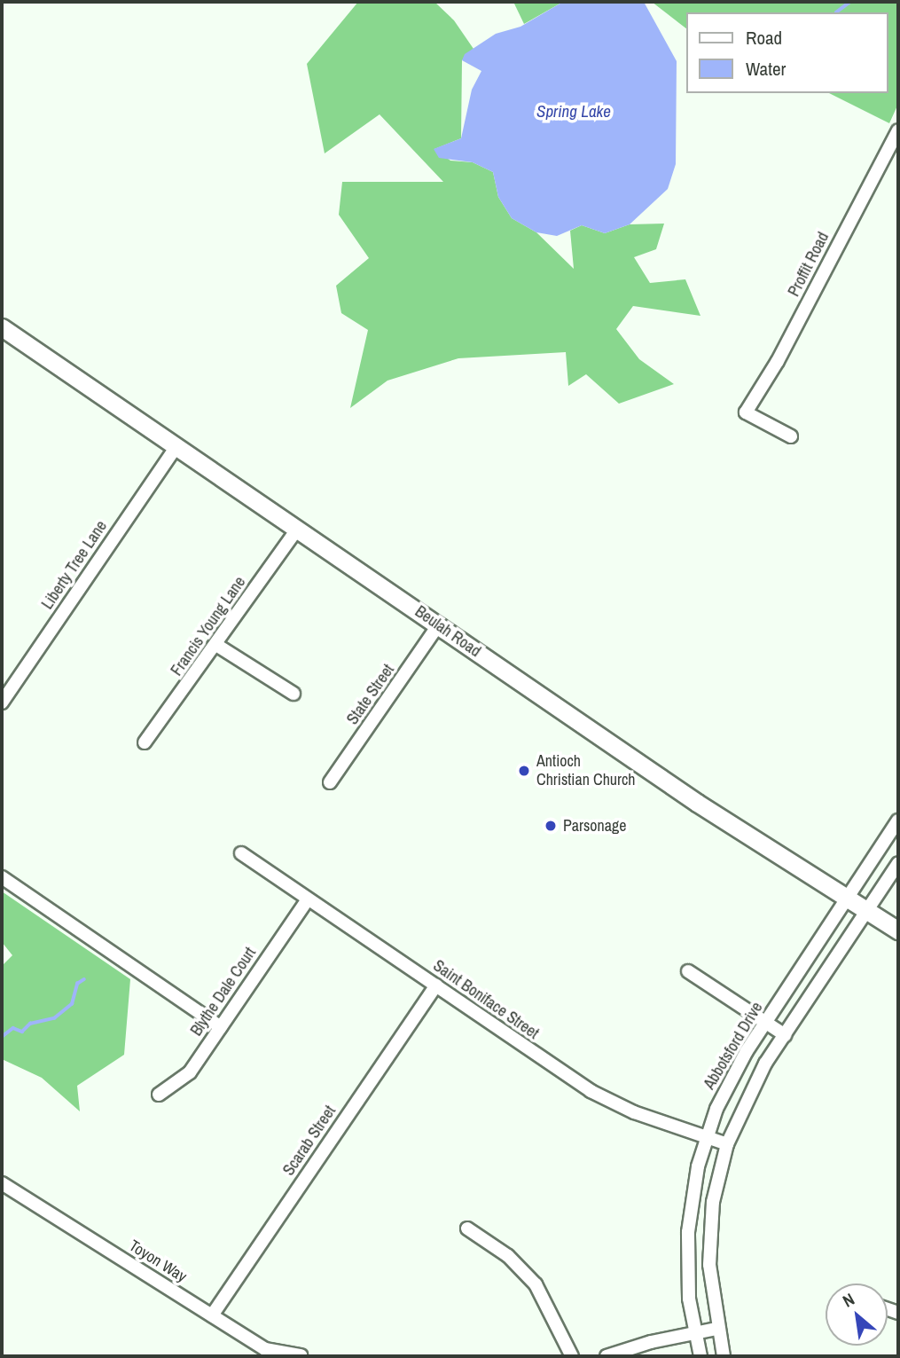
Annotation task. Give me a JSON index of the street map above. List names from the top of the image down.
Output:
{
  "streets": {
    "main road": ["Beulah Road"],
    "street": [
      "Proffit Road",
      "Liberty Tree Lane",
      "Francis Young Lane",
      "State Street",
      "Blythe Dale Court",
      "Saint Boniface Street",
      "Abbotsford Drive",
      "Scarab Street",
      "Toyon Way"
    ]
  },
  "crossings": [
    ["Liberty Tree Lane", "Beulah Road"],
    ["Francis Young Lane", "Beulah Road"],
    ["Beulah Road", "State Street"],
    ["Beulah Road", "Abbotsford Drive"],
    ["Blythe Dale Court", "Saint Boniface Street"],
    ["Saint Boniface Street", "Abbotsford Drive"],
    ["Saint Boniface Street", "Scarab Street"],
    ["Scarab Street", "Toyon Way"]
  ],
  "water": ["Spring Lake"],
  "places": ["Antioch Christian Church", "Parsonage"],
  "legend": ["Road", "Water"],
  "north": "top left"
}
